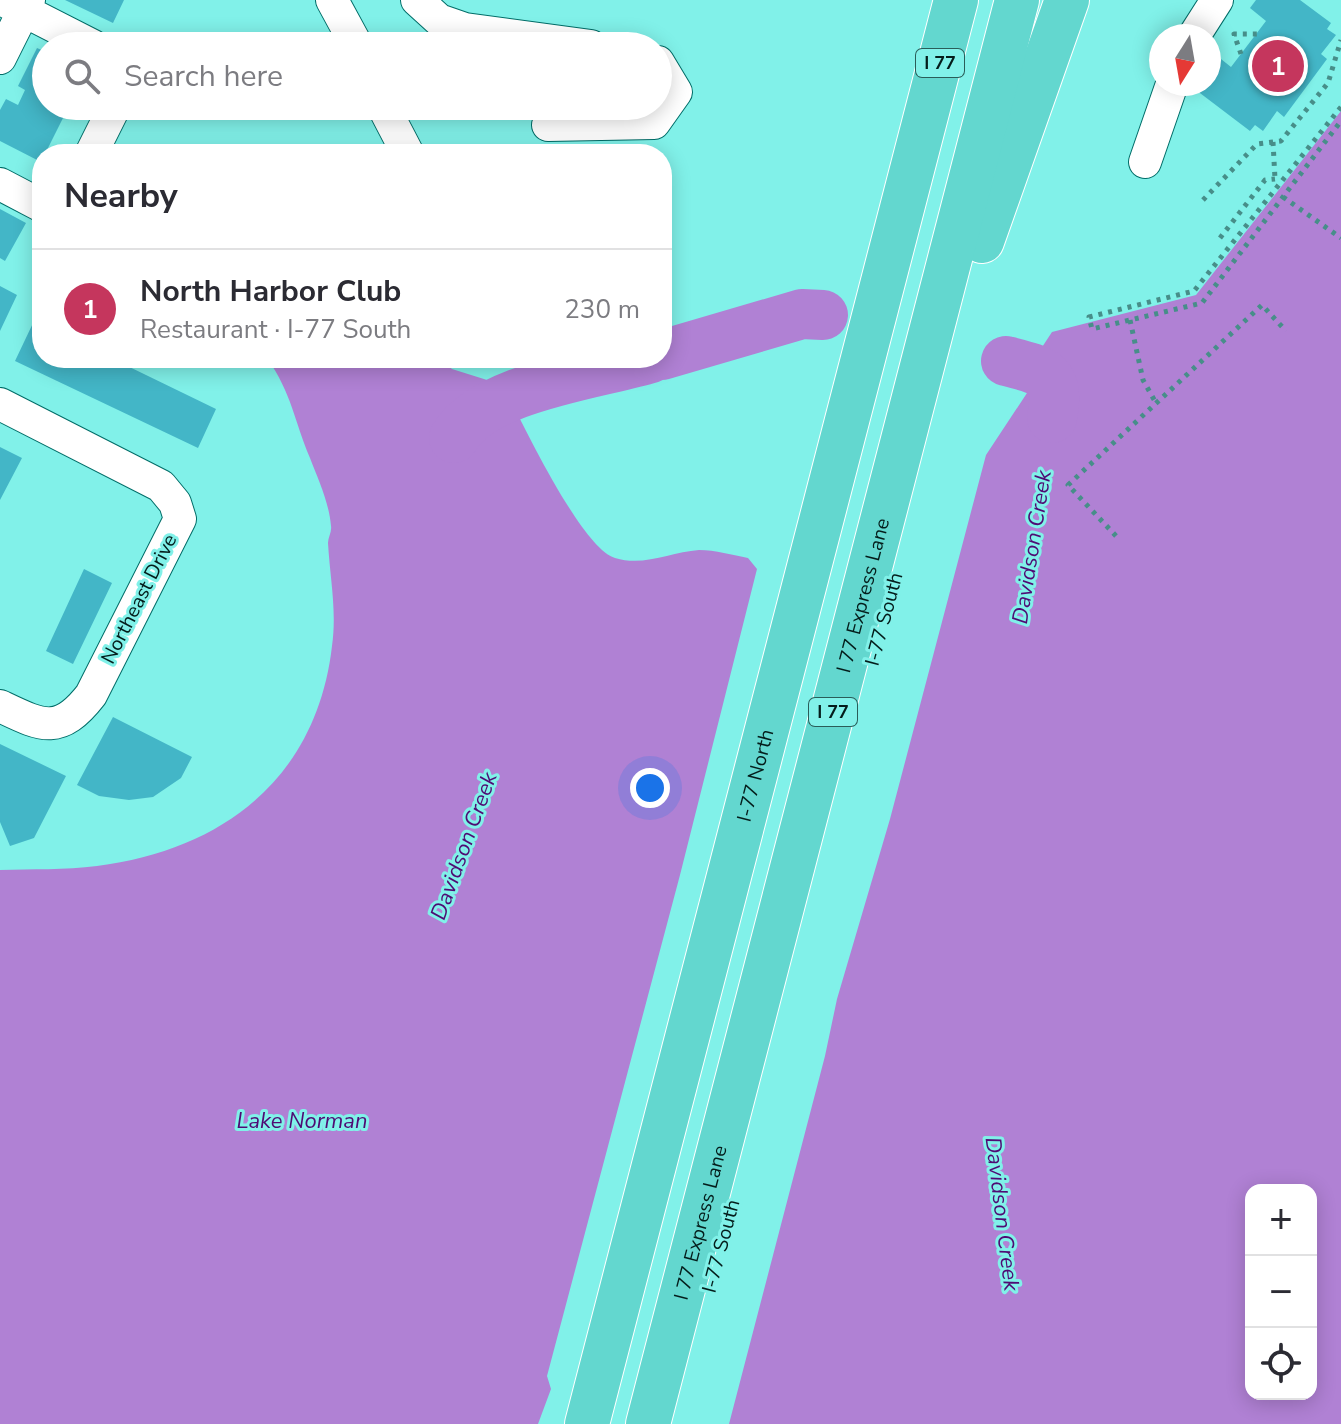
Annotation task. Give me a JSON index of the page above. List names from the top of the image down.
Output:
{
  "streets": {
    "highway": [
      "I 77",
      "I 77 Express Lane",
      "I-77 South",
      "I-77 North"
    ],
    "street": ["Northeast Drive"]
  },
  "water": ["Davidson Creek", "Lake Norman"],
  "north": "bottom",
  "page": {
    "search": "Search here",
    "pins": "1",
    "heading": "Nearby",
    "list": [
      {
        "mark": "1",
        "name": "North Harbor Club",
        "note": "Restaurant · I-77 South",
        "value": "230 m"
      }
    ],
    "map_buttons": ["+", "−"]
  }
}
